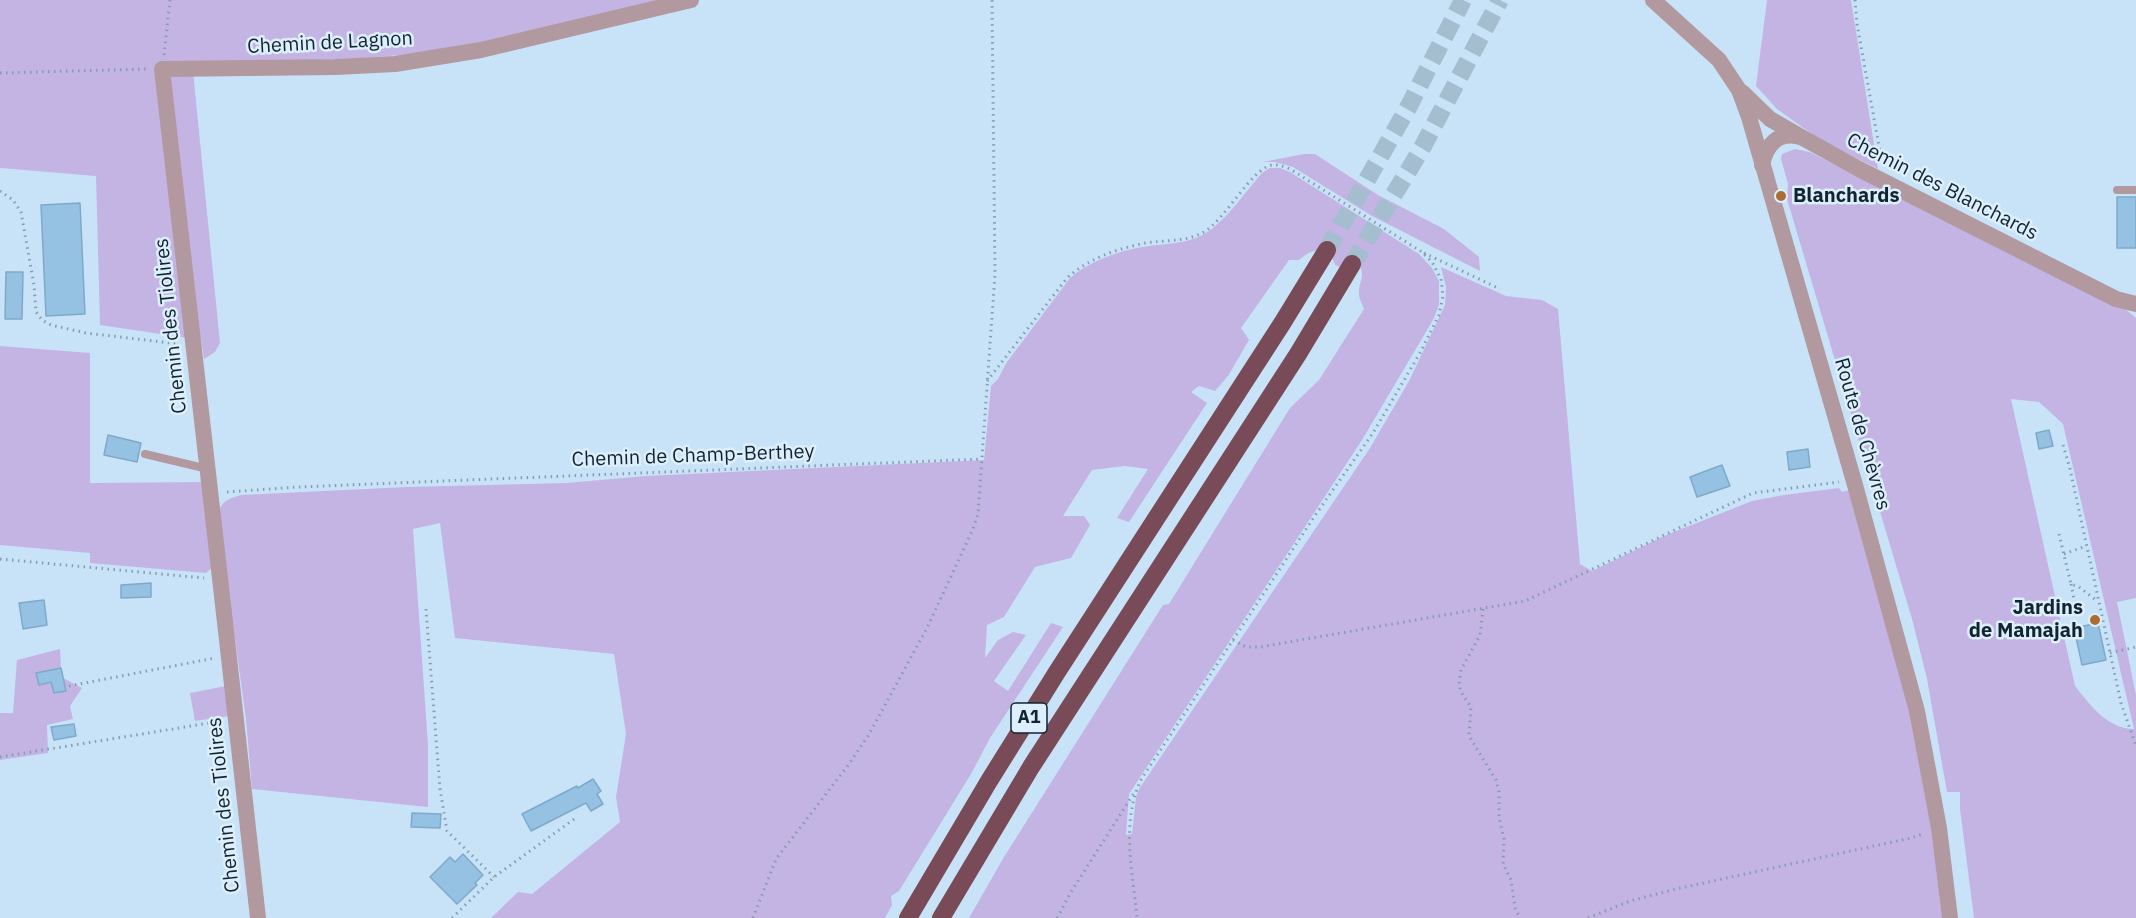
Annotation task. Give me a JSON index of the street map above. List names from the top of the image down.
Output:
{
  "streets": {
    "highway": ["A1"],
    "street": [
      "Chemin de Lagnon",
      "Chemin des Blanchards",
      "Chemin des Tiolires",
      "Route de Chèvres"
    ],
    "path": ["Chemin de Champ-Berthey"]
  },
  "crossings": [
    ["Chemin de Lagnon", "Chemin des Tiolires"],
    ["Chemin des Blanchards", "Route de Chèvres"],
    ["Chemin des Tiolires", "Chemin de Champ-Berthey"]
  ],
  "places": ["Blanchards", "Jardins de Mamajah"]
}
